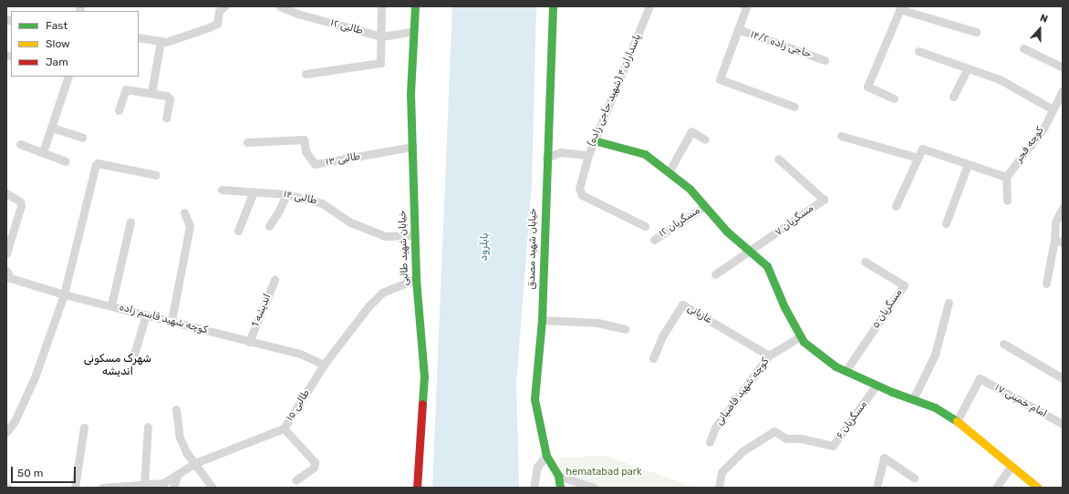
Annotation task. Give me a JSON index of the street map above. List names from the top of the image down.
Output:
{
  "streets": {
    "street": [
      "طالبی ۱۲",
      "حاجی زاده ۱۴/۲",
      "پاسداران ۴ (شهید حاجی زاده)",
      "کوچه فجر",
      "طالبی ۱۳",
      "طالبی ۱۴",
      "مسگریان ۷",
      "مسگریان ۱۲",
      "خیابان شهید طالبی",
      "خیابان شهید مصدق",
      "مسگریان ۵",
      "اندیشه 1",
      "غازیانی",
      "کوچه شهید قاسم زاده",
      "کوچه شهید قاضیانی",
      "امام خمینی ۱۷",
      "طالبی ۱۵",
      "مسگریان ۶"
    ]
  },
  "crossings": [
    ["طالبی ۱۲", "خیابان شهید طالبی"],
    ["پاسداران ۴ (شهید حاجی زاده)", "خیابان شهید مصدق"],
    ["طالبی ۱۳", "خیابان شهید طالبی"],
    ["طالبی ۱۴", "خیابان شهید طالبی"],
    ["خیابان شهید طالبی", "طالبی ۱۵"],
    ["اندیشه 1", "کوچه شهید قاسم زاده"],
    ["غازیانی", "کوچه شهید قاضیانی"],
    ["کوچه شهید قاسم زاده", "طالبی ۱۵"]
  ],
  "districts": ["شهرک مسکونی اندیشه"],
  "water": ["بابلرود"],
  "parks": ["hematabad park"],
  "legend": ["Fast", "Slow", "Jam"],
  "scale_bar": "50 m",
  "north": "top"
}
